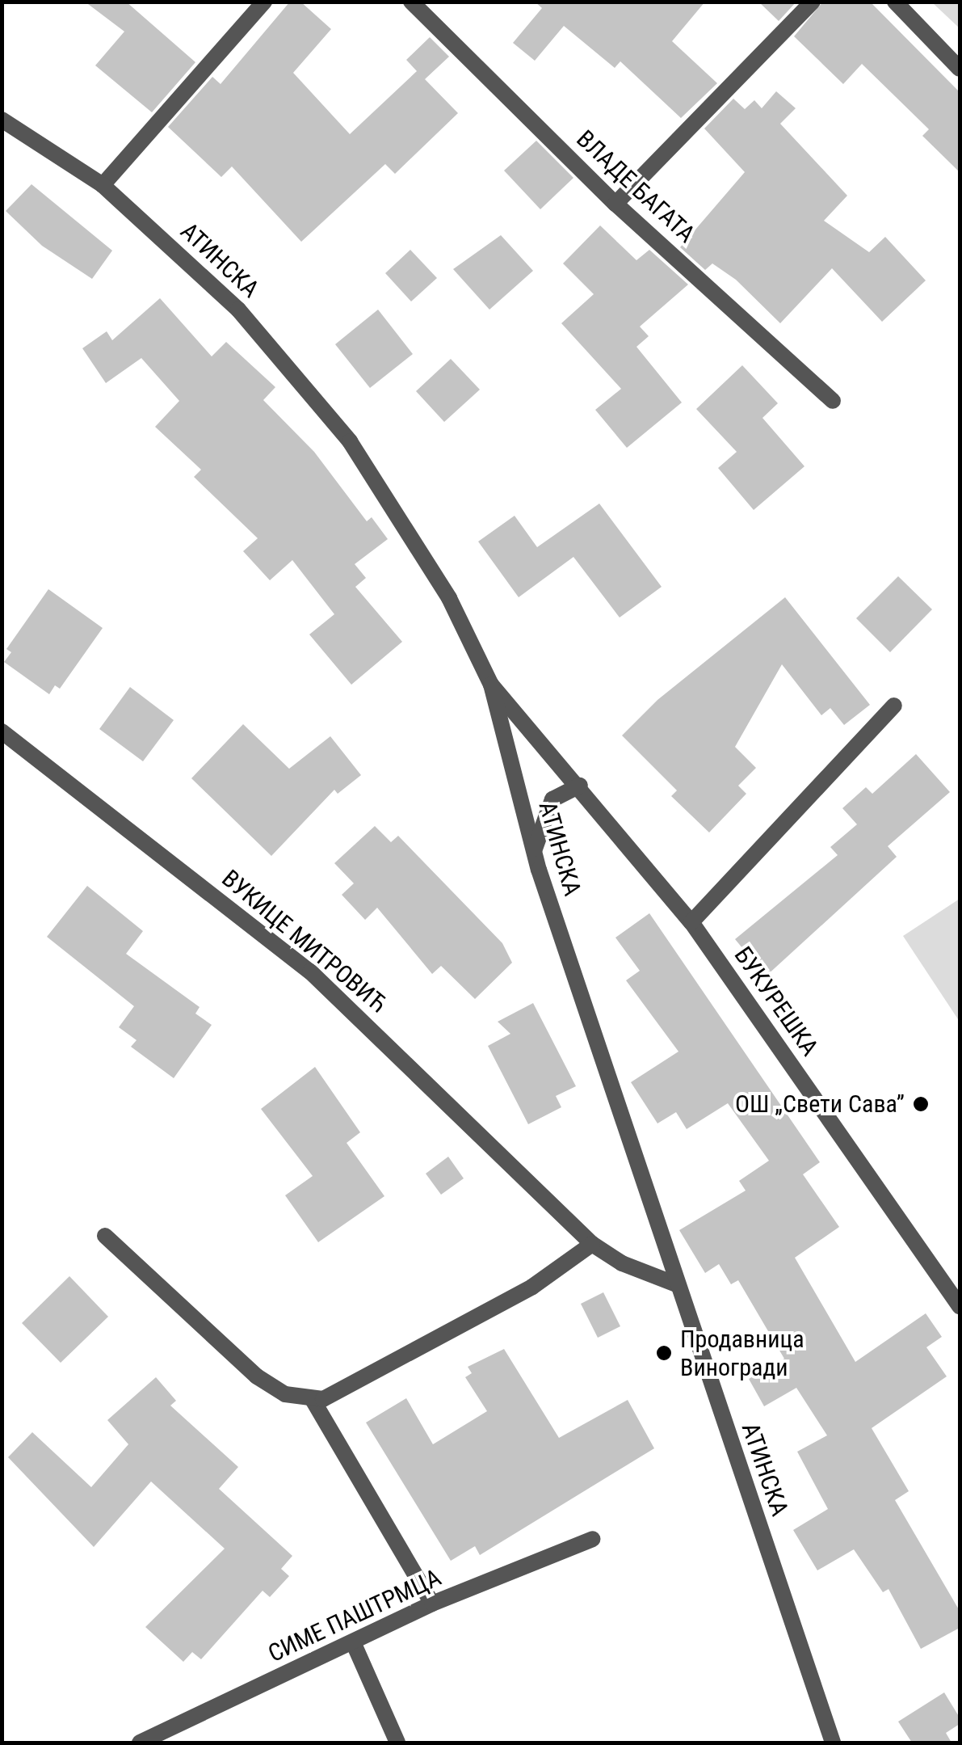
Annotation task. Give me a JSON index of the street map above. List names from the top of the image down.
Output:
{
  "streets": {
    "street": [
      "ВЛАДЕ БАГАТА",
      "АТИНСКА",
      "ВУКИЦЕ МИТРОВИЋ",
      "БУКУРЕШКА",
      "СИМЕ ПАШТРМЦА"
    ]
  },
  "crossings": [
    ["АТИНСКА", "ВУКИЦЕ МИТРОВИЋ"],
    ["АТИНСКА", "БУКУРЕШКА"]
  ],
  "places": ["ОШ „Свети Сава”", "Продавница Виногради"]
}
